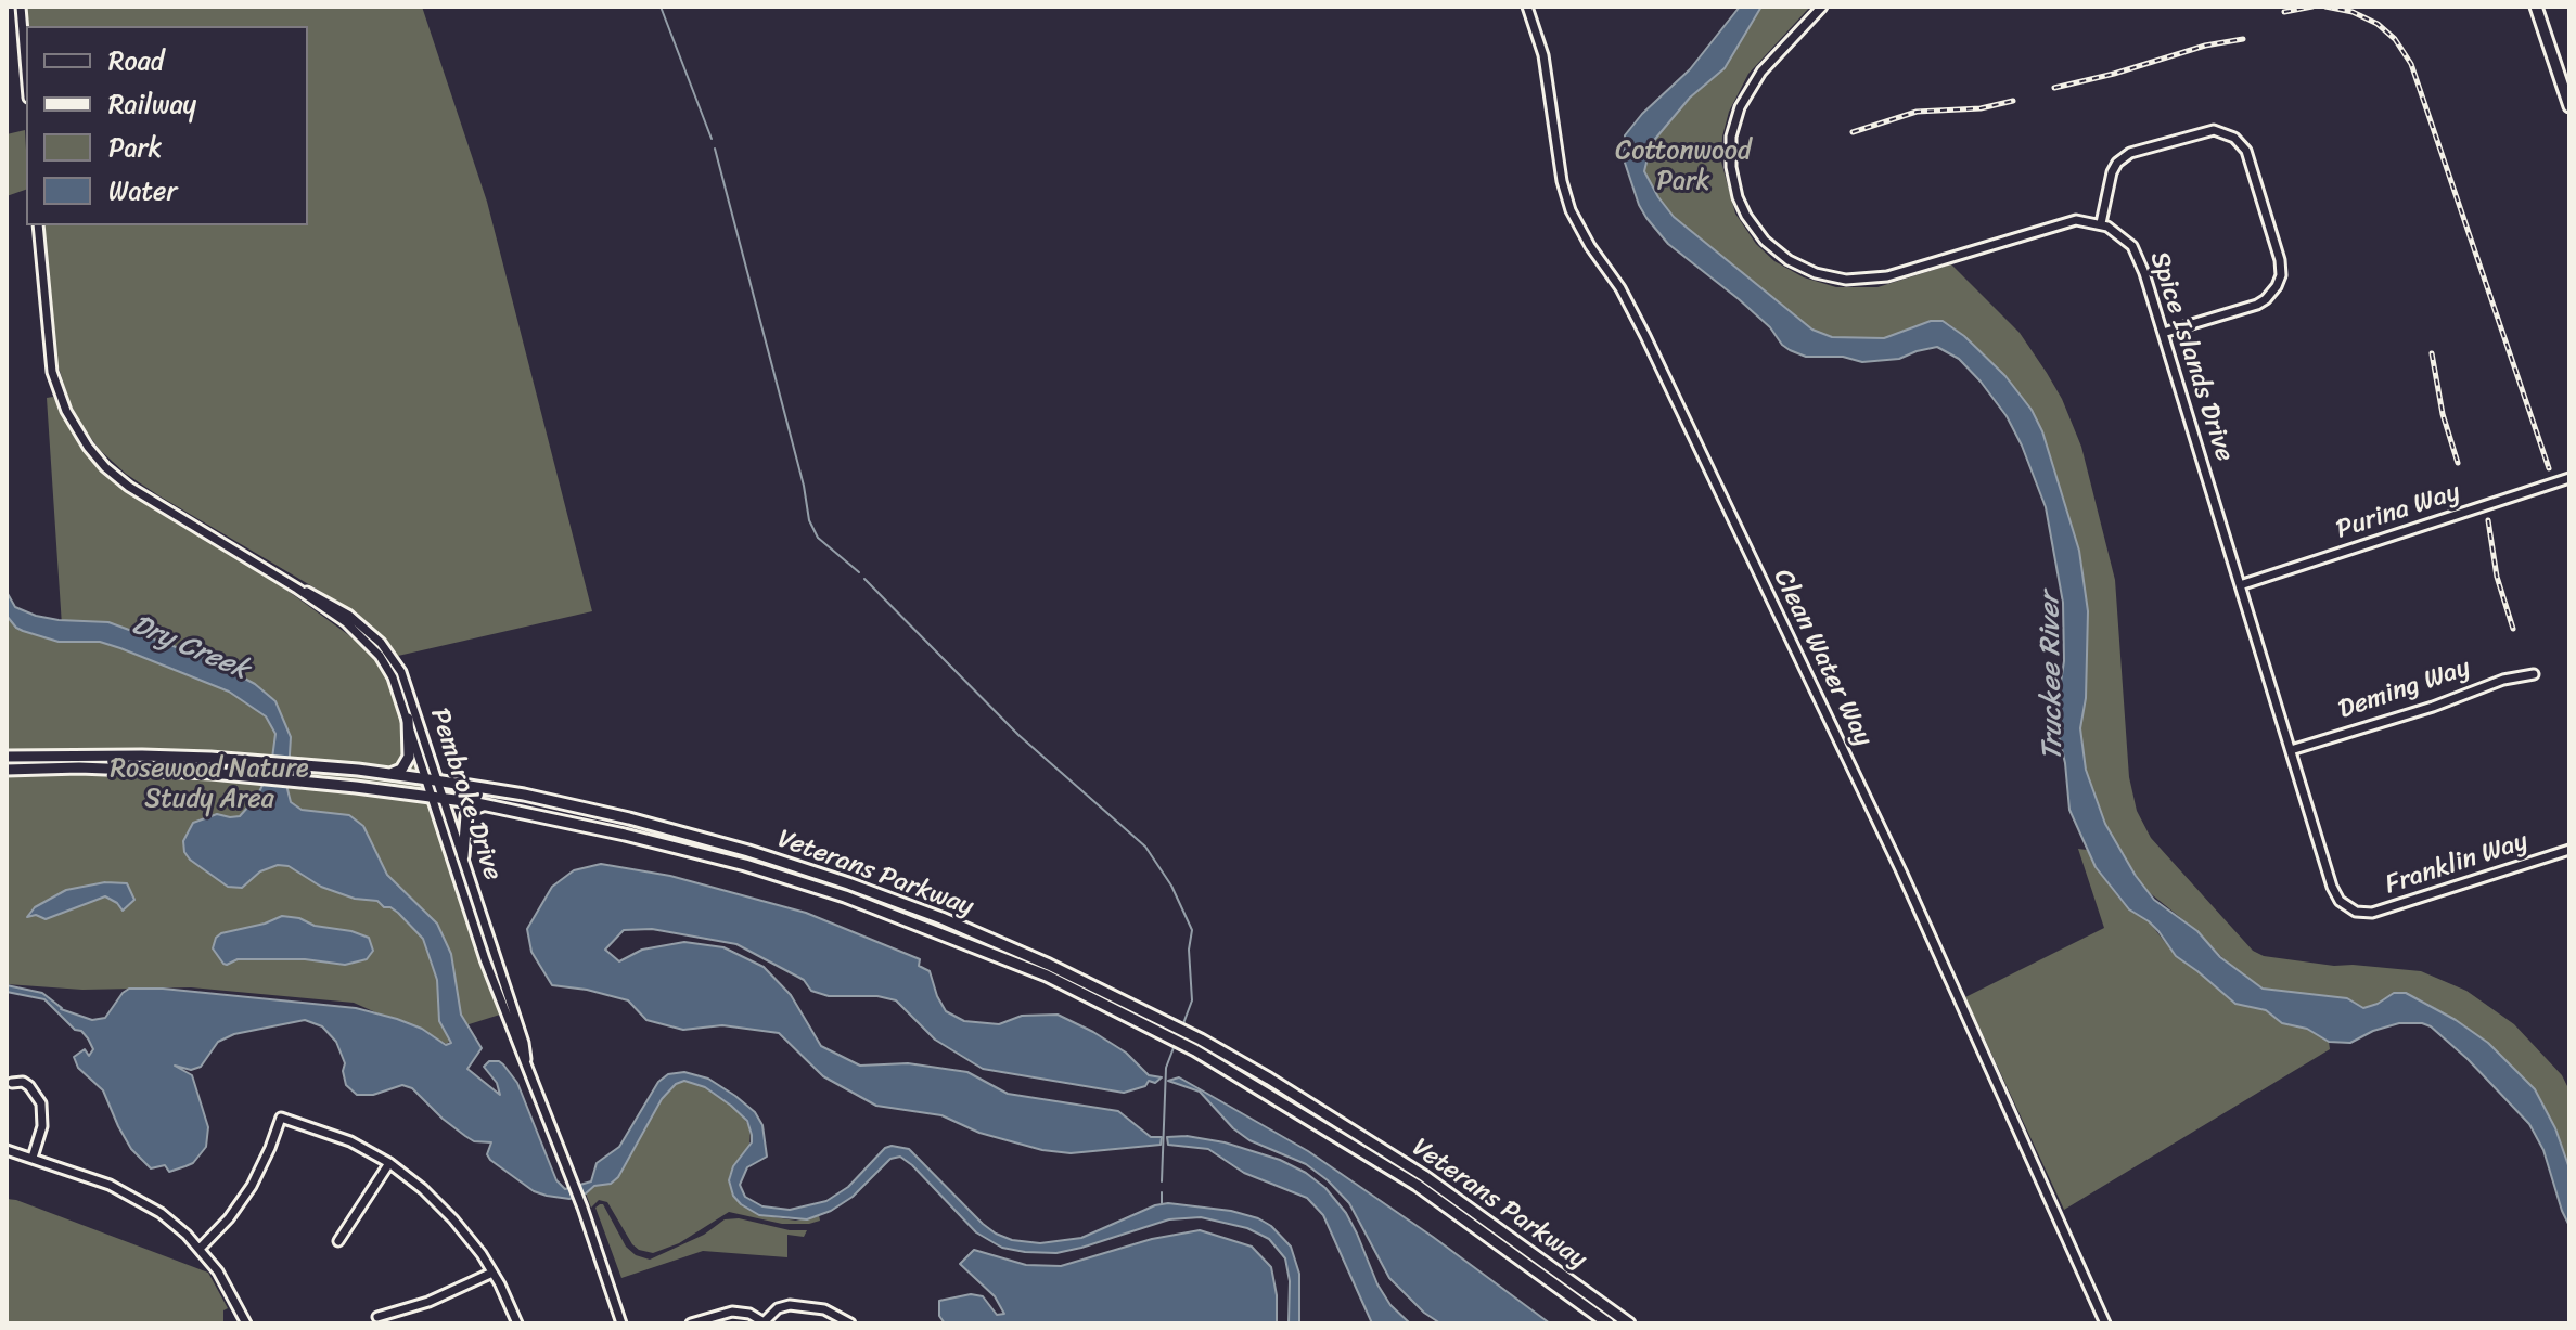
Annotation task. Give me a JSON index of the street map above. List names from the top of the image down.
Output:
{
  "streets": {
    "main road": ["Veterans Parkway"],
    "street": [
      "Spice Islands Drive",
      "Purina Way",
      "Clean Water Way",
      "Deming Way",
      "Pembroke Drive",
      "Franklin Way"
    ]
  },
  "crossings": [
    ["Spice Islands Drive", "Purina Way"],
    ["Spice Islands Drive", "Deming Way"],
    ["Spice Islands Drive", "Franklin Way"],
    ["Pembroke Drive", "Veterans Parkway"]
  ],
  "water": ["Dry Creek", "Truckee River"],
  "parks": ["Cottonwood Park", "Rosewood Nature Study Area"],
  "legend": [
    "Road",
    "Railway",
    "Park",
    "Water"
  ]
}
